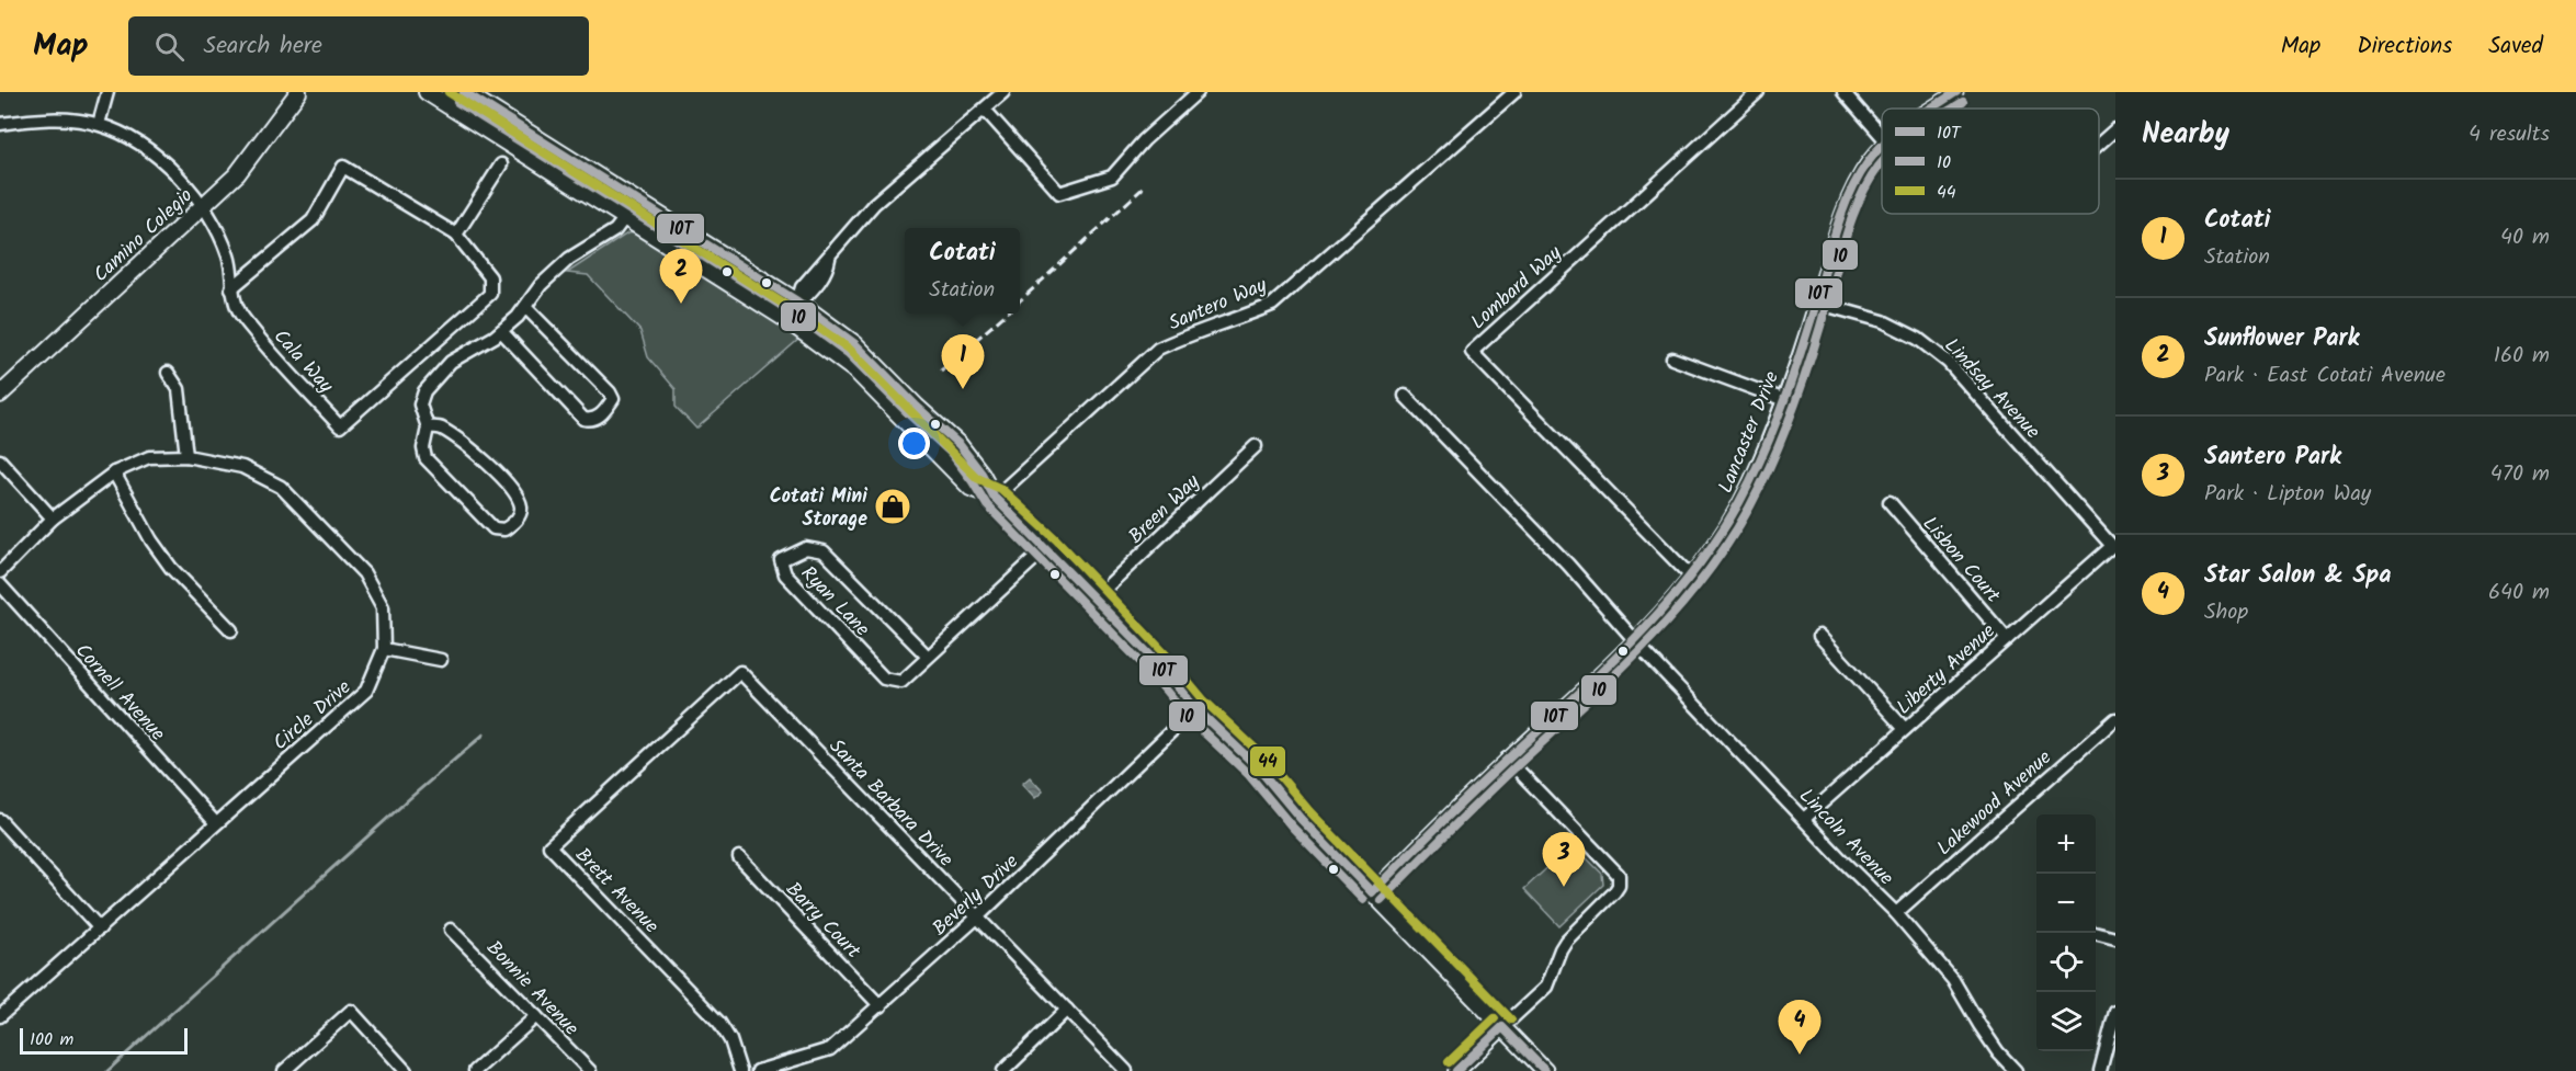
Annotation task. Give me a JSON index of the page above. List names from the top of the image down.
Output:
{
  "streets": {
    "main road": ["Camino Colegio"],
    "street": [
      "Lombard Way",
      "Santero Way",
      "Cala Way",
      "Lindsay Avenue",
      "Lancaster Drive",
      "Breen Way",
      "Lisbon Court",
      "Ryan Lane",
      "Liberty Avenue",
      "Cornell Avenue",
      "Circle Drive",
      "Santa Barbara Drive",
      "Lakewood Avenue",
      "Lincoln Avenue",
      "Brett Avenue",
      "Beverly Drive",
      "Barry Court",
      "Bonnie Avenue"
    ]
  },
  "crossings": [
    ["Camino Colegio", "Cala Way"],
    ["Lombard Way", "Lancaster Drive"],
    ["Lindsay Avenue", "Lancaster Drive"],
    ["Lindsay Avenue", "Liberty Avenue"],
    ["Lancaster Drive", "Lincoln Avenue"],
    ["Lisbon Court", "Liberty Avenue"],
    ["Liberty Avenue", "Lincoln Avenue"],
    ["Cornell Avenue", "Circle Drive"],
    ["Santa Barbara Drive", "Brett Avenue"],
    ["Santa Barbara Drive", "Beverly Drive"],
    ["Lakewood Avenue", "Lincoln Avenue"],
    ["Beverly Drive", "Barry Court"]
  ],
  "places": {
    "shop": ["Cotati Mini Storage"]
  },
  "lines": ["transit line 10T", "transit line 44", "transit line 10"],
  "legend": ["10T", "10", "44"],
  "scale_bar": "100 m",
  "page": {
    "header": "Map",
    "search": "Search here",
    "nav": ["Map", "Directions", "Saved"],
    "heading": ["Nearby", "4 results"],
    "list": [
      {
        "mark": "1",
        "name": "Cotati",
        "note": "Station",
        "value": "40 m"
      },
      {
        "mark": "2",
        "name": "Sunflower Park",
        "note": "Park · East Cotati Avenue",
        "value": "160 m"
      },
      {
        "mark": "3",
        "name": "Santero Park",
        "note": "Park · Lipton Way",
        "value": "470 m"
      },
      {
        "mark": "4",
        "name": "Star Salon & Spa",
        "note": "Shop",
        "value": "640 m"
      }
    ],
    "popup": ["Cotati", "Station"],
    "pins": [
      "2",
      "1",
      "3",
      "4"
    ],
    "map_buttons": ["+", "−"],
    "scale": "100 m"
  }
}
